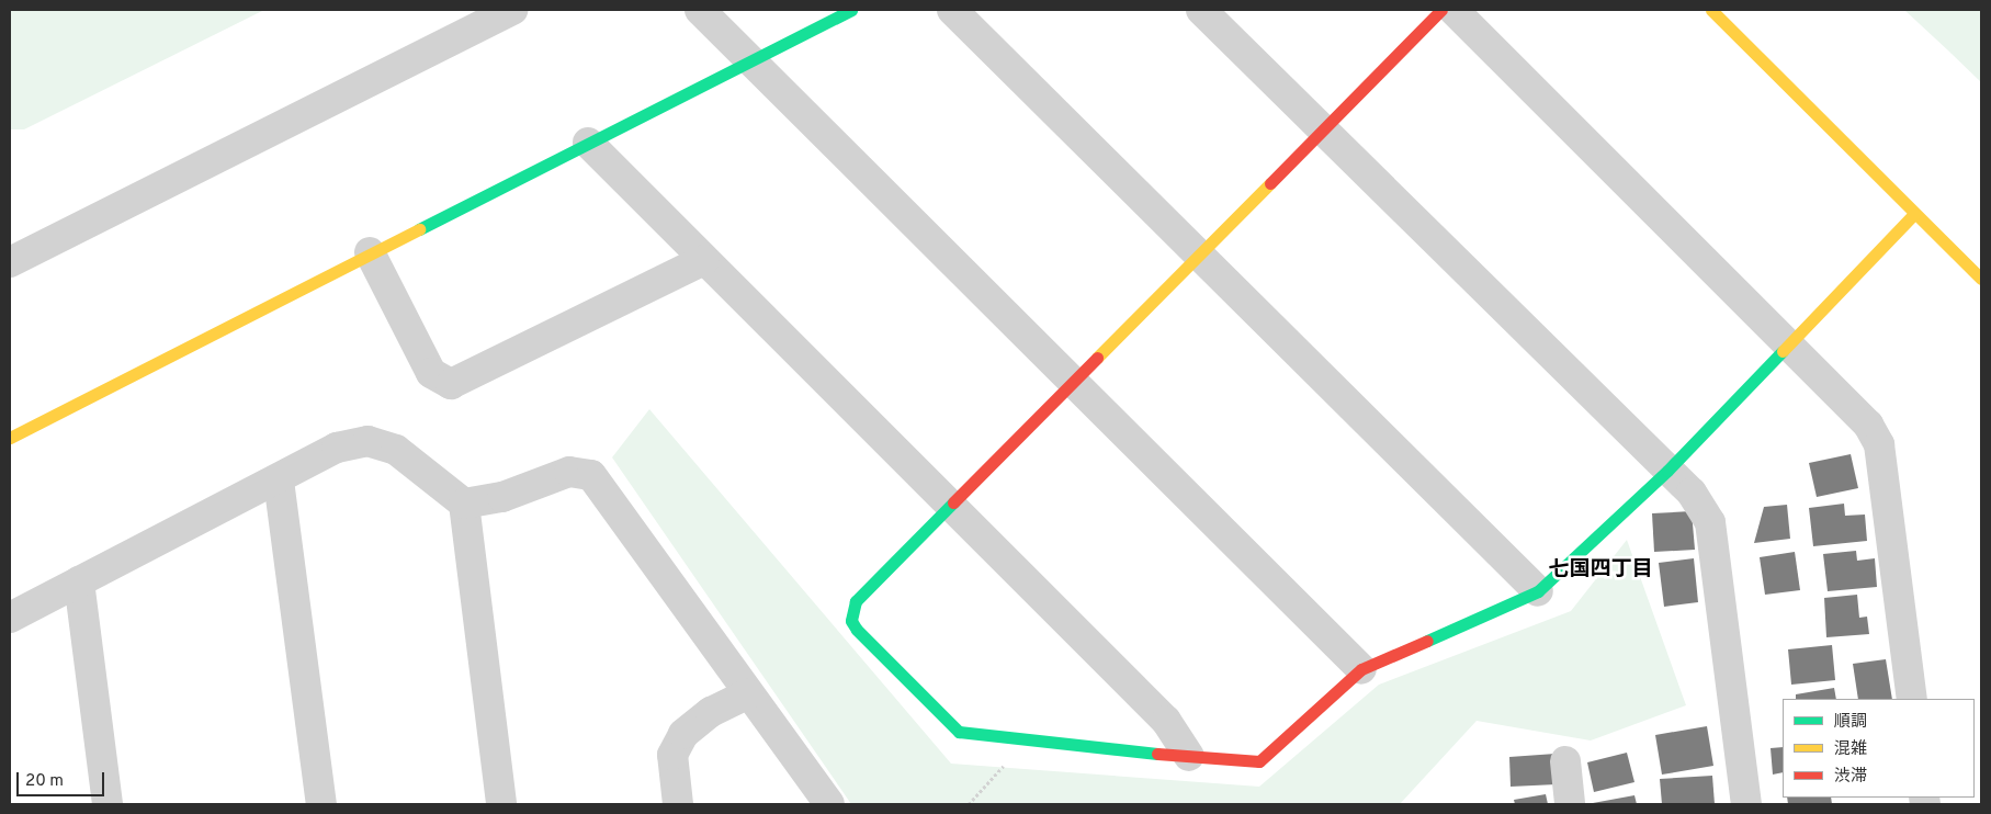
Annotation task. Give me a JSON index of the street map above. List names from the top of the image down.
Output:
{
  "districts": ["七国四丁目"],
  "legend": ["順調", "混雑", "渋滞"],
  "scale_bar": "20 m"
}
